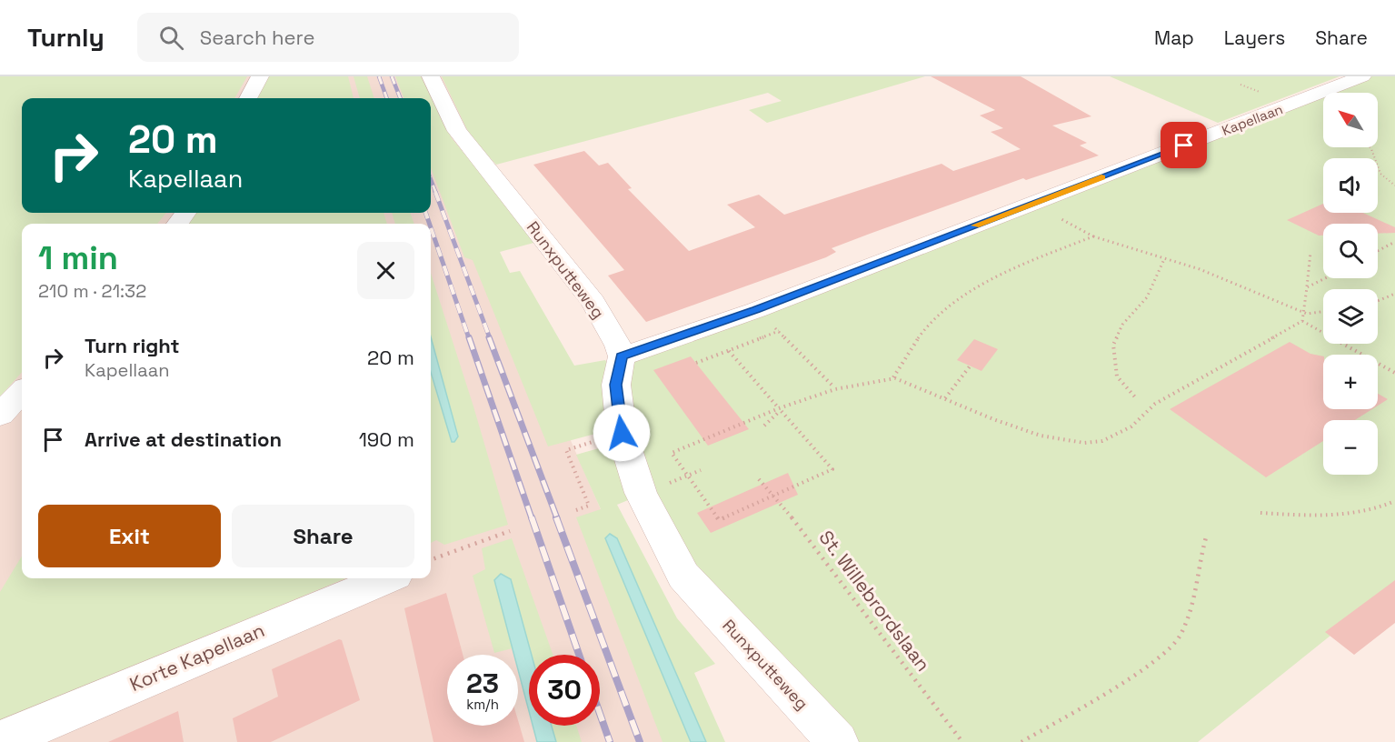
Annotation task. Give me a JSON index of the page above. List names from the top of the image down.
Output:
{
  "streets": {
    "street": ["Kapellaan", "Runxputteweg", "Korte Kapellaan"],
    "path": ["St. Willebrordslaan"]
  },
  "crossings": [
    ["Kapellaan", "Runxputteweg"]
  ],
  "north": "top left",
  "page": {
    "header": "Turnly",
    "search": "Search here",
    "nav": ["Map", "Layers", "Share"],
    "map_buttons": ["+", "−"],
    "turn": ["20 m", "Kapellaan"],
    "heading": ["1 min", "210 m · 21:32"],
    "list": [
      {
        "name": "Turn right",
        "note": "Kapellaan",
        "value": "20 m"
      },
      {
        "name": "Arrive at destination",
        "value": "190 m"
      }
    ],
    "buttons": ["Exit", "Share"],
    "speed": "23 km/h",
    "limit": "30"
  }
}
